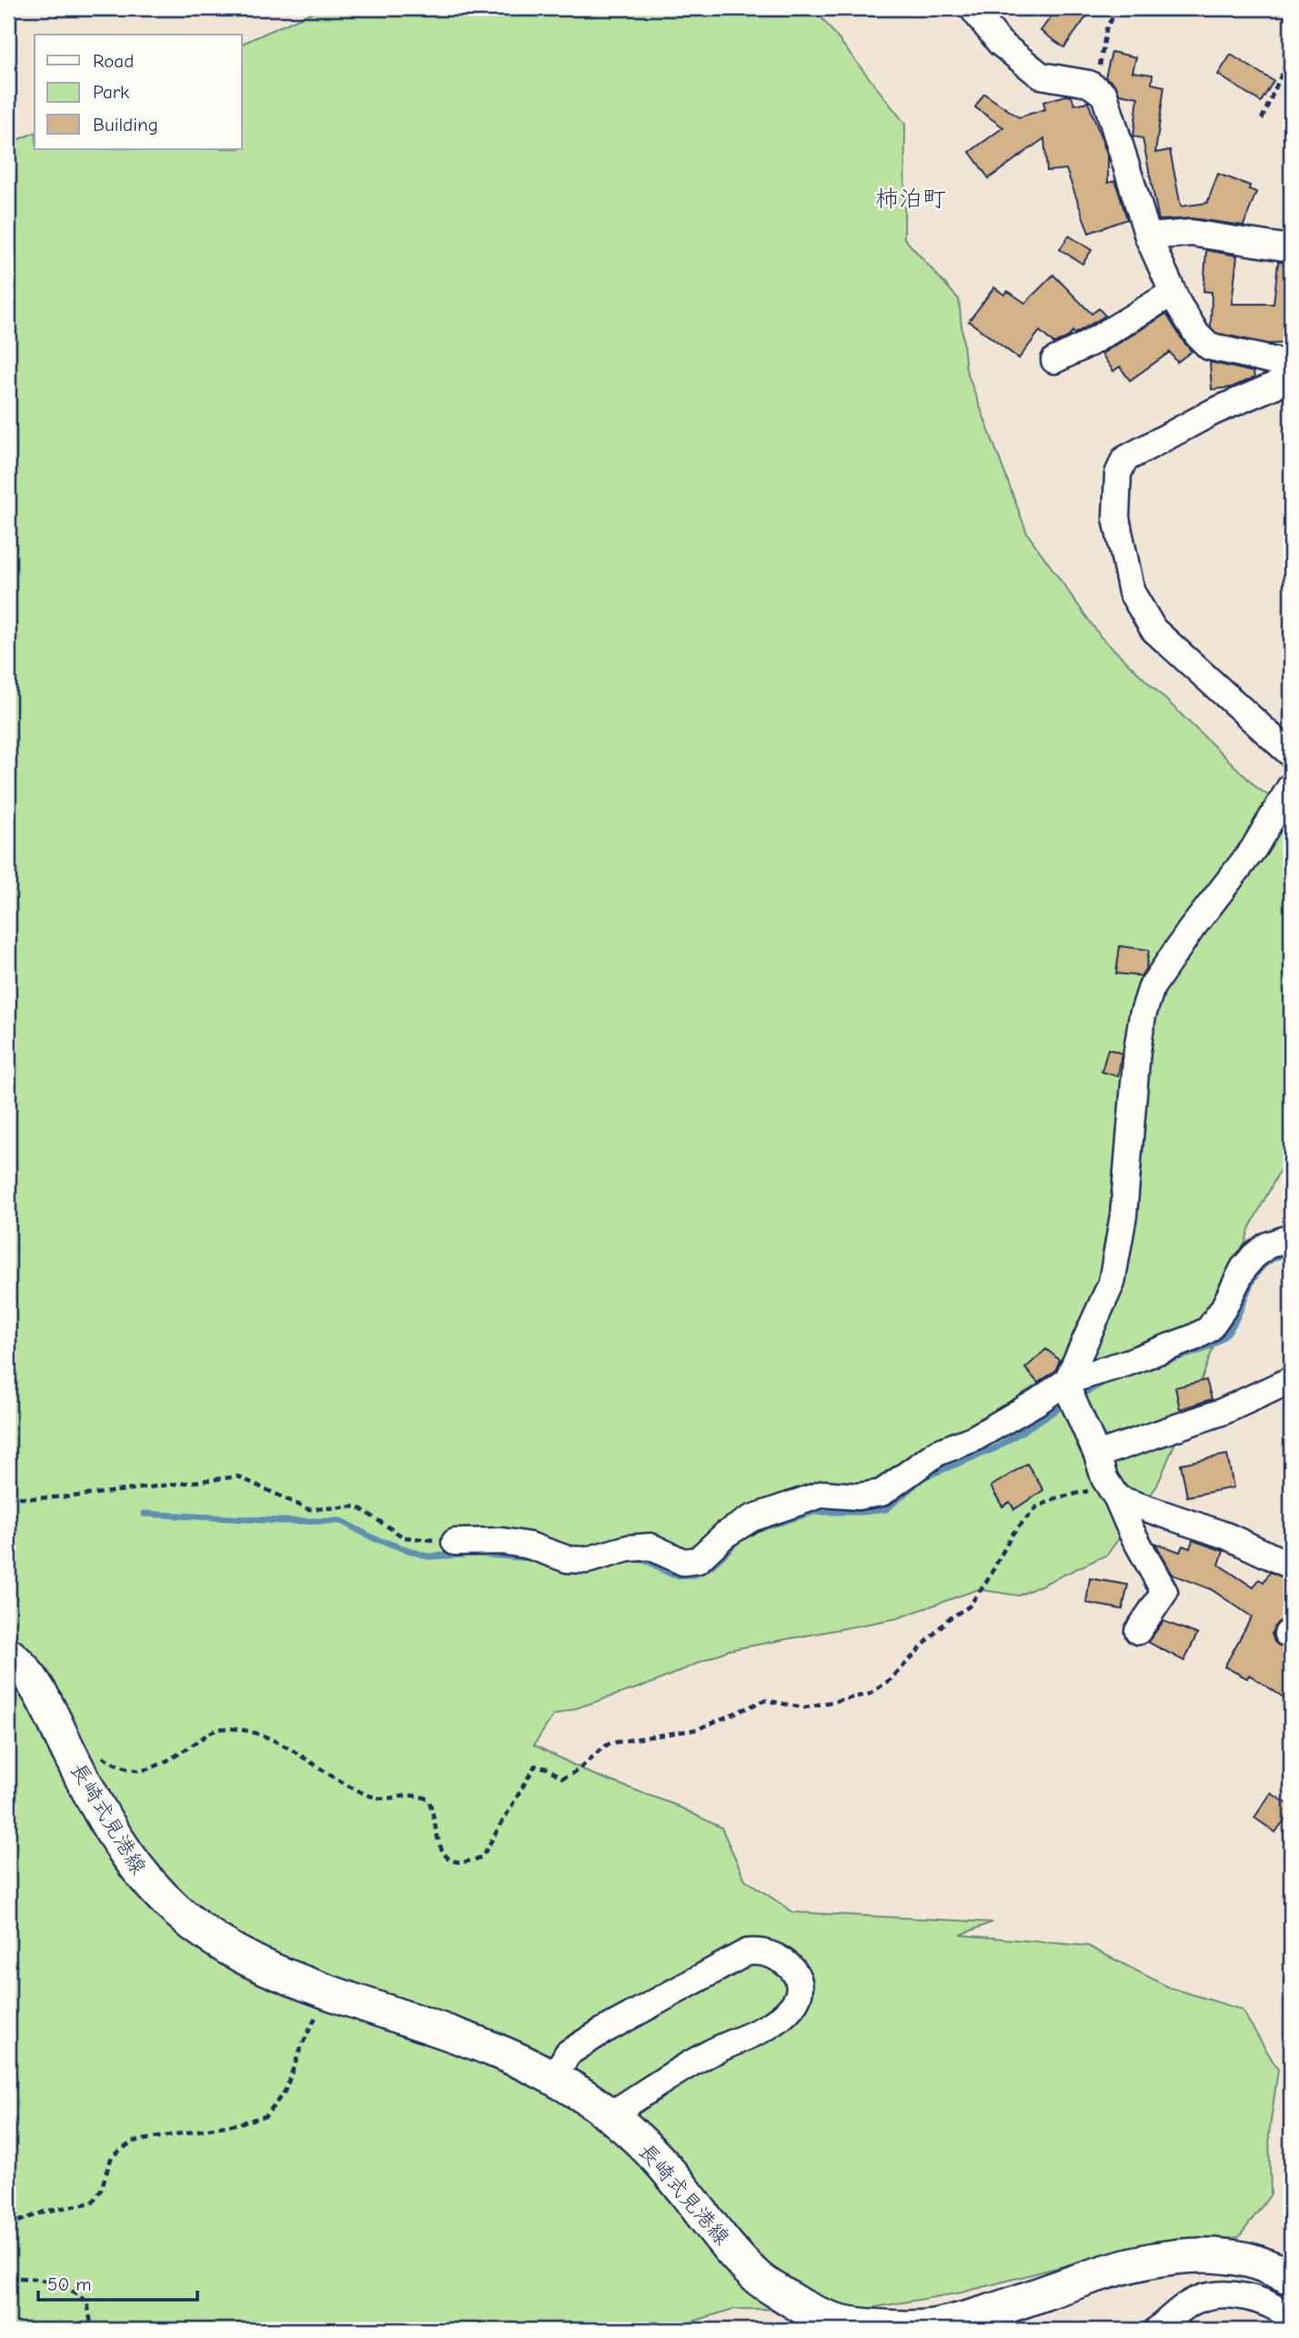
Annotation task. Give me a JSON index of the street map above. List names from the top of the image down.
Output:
{
  "streets": {
    "main road": ["長崎式見港線"]
  },
  "districts": ["柿泊町"],
  "legend": ["Road", "Park", "Building"],
  "scale_bar": "50 m"
}
